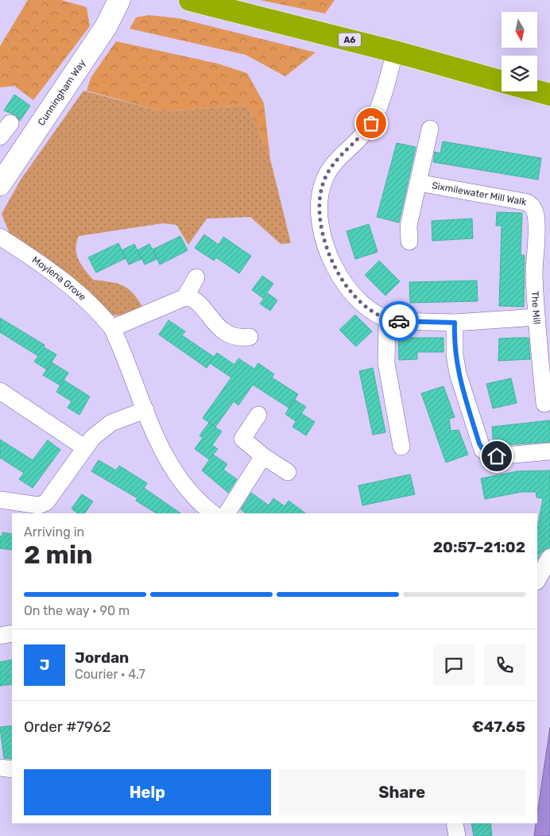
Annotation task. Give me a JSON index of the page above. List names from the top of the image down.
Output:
{
  "streets": {
    "highway": ["A6"],
    "street": [
      "Cunningham Way",
      "Sixmilewater Mill Walk",
      "Moylena Grove",
      "The Mill"
    ]
  },
  "crossings": [
    ["Sixmilewater Mill Walk", "The Mill"]
  ],
  "north": "bottom",
  "page": {
    "heading": ["2 min", "Arriving in", "20:57–21:02"],
    "panel": [
      "Jordan",
      "Courier · 4.7",
      "Order #7962",
      "€47.65"
    ],
    "bar": "On the way · 90 m",
    "round": "J",
    "buttons": ["Help", "Share"]
  }
}
